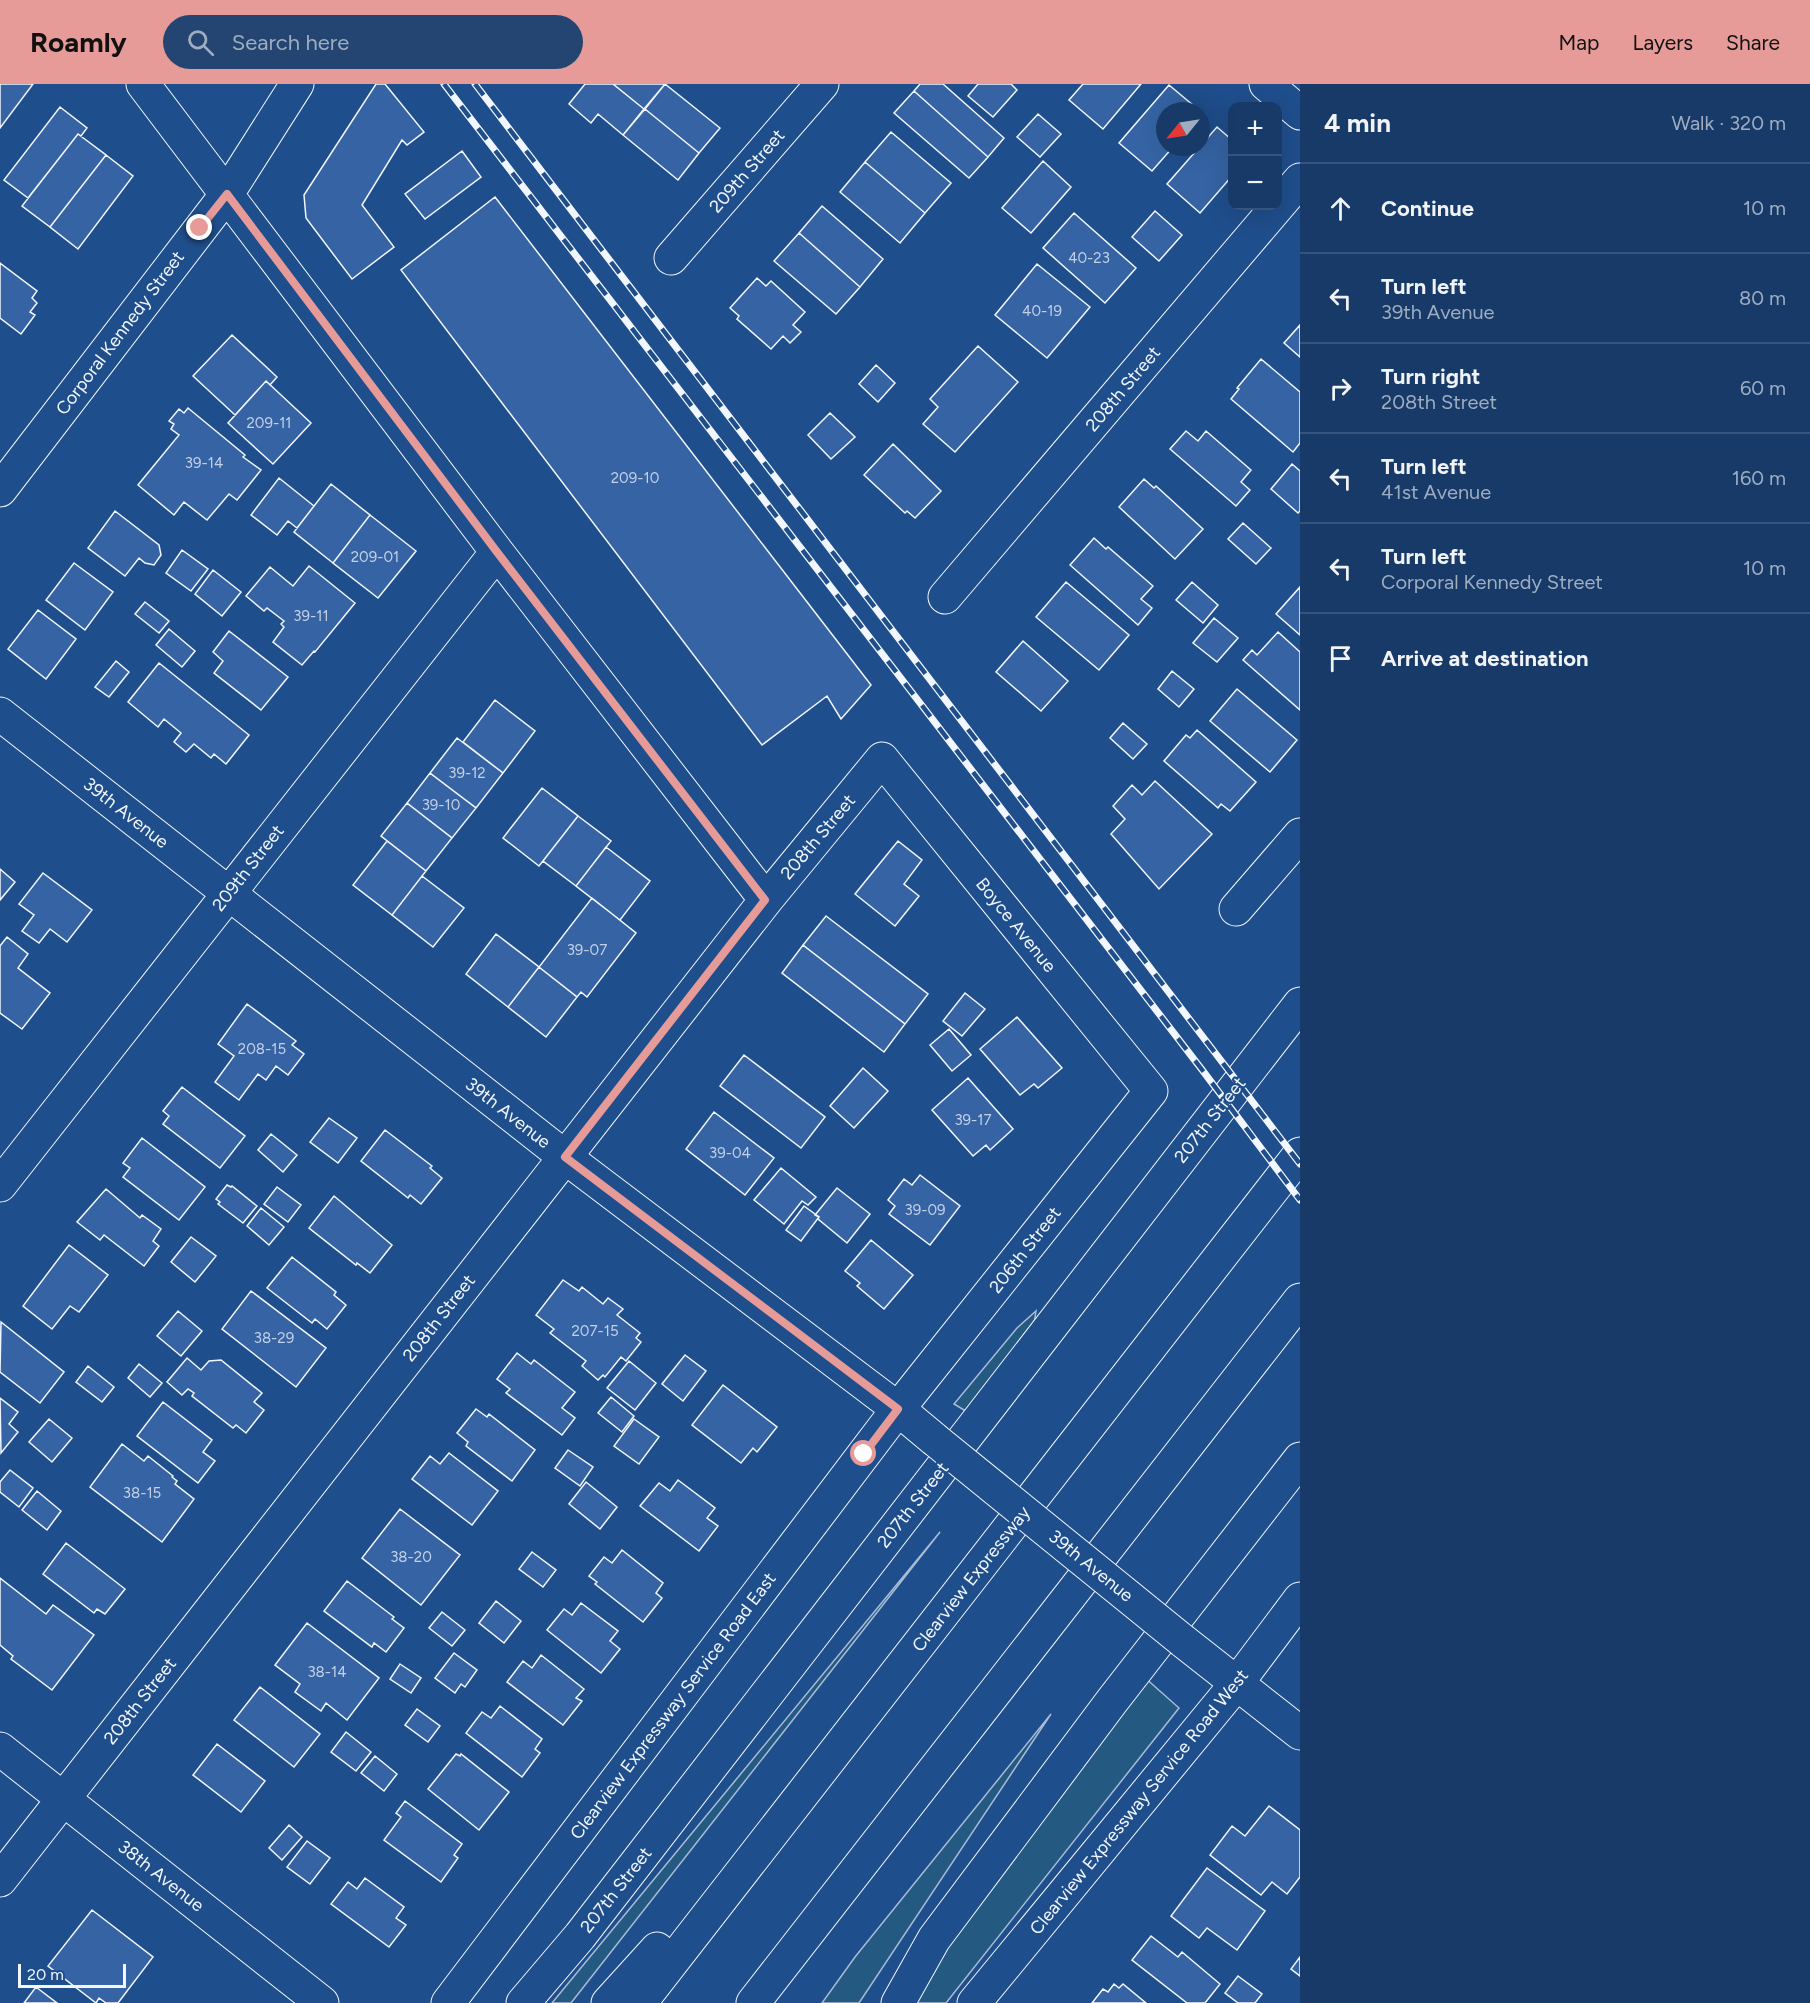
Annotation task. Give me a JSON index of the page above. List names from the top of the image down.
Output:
{
  "streets": {
    "main road": [
      "209th Street",
      "Corporal Kennedy Street",
      "208th Street",
      "39th Avenue",
      "Boyce Avenue",
      "207th Street",
      "206th Street",
      "Clearview Expressway",
      "Clearview Expressway Service Road East",
      "Clearview Expressway Service Road West",
      "38th Avenue"
    ]
  },
  "crossings": [
    ["209th Street", "39th Avenue"],
    ["208th Street", "39th Avenue"],
    ["208th Street", "Boyce Avenue"],
    ["208th Street", "38th Avenue"],
    ["39th Avenue", "206th Street"],
    ["39th Avenue", "Clearview Expressway Service Road East"],
    ["39th Avenue", "Clearview Expressway Service Road West"],
    ["Boyce Avenue", "206th Street"],
    ["206th Street", "Clearview Expressway Service Road East"]
  ],
  "house_numbers": [
    "40-23",
    "40-19",
    "209-11",
    "39-14",
    "209-10",
    "209-01",
    "39-11",
    "39-12",
    "39-10",
    "39-07",
    "208-15",
    "39-17",
    "39-04",
    "39-09",
    "207-15",
    "38-29",
    "38-15",
    "38-20",
    "38-14"
  ],
  "scale_bar": "20 m",
  "north": "bottom left",
  "page": {
    "header": "Roamly",
    "search": "Search here",
    "nav": ["Map", "Layers", "Share"],
    "heading": ["4 min", "Walk · 320 m"],
    "map_buttons": ["+", "−"],
    "list": [
      ["Continue", "10 m"],
      ["Turn left", "39th Avenue", "80 m"],
      ["Turn right", "208th Street", "60 m"],
      ["Turn left", "41st Avenue", "160 m"],
      ["Turn left", "Corporal Kennedy Street", "10 m"],
      "Arrive at destination"
    ],
    "scale": "20 m"
  }
}
